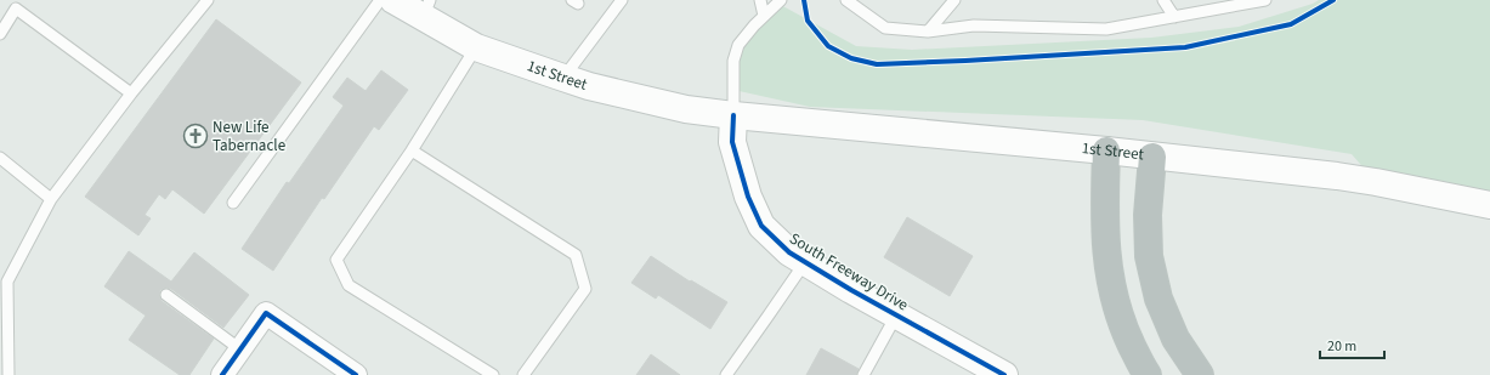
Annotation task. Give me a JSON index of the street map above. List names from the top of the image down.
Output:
{
  "streets": {
    "main road": ["1st Street", "South Freeway Drive"]
  },
  "crossings": [
    ["1st Street", "South Freeway Drive"]
  ],
  "places": {
    "church": ["New Life Tabernacle"]
  },
  "scale_bar": "20 m"
}
